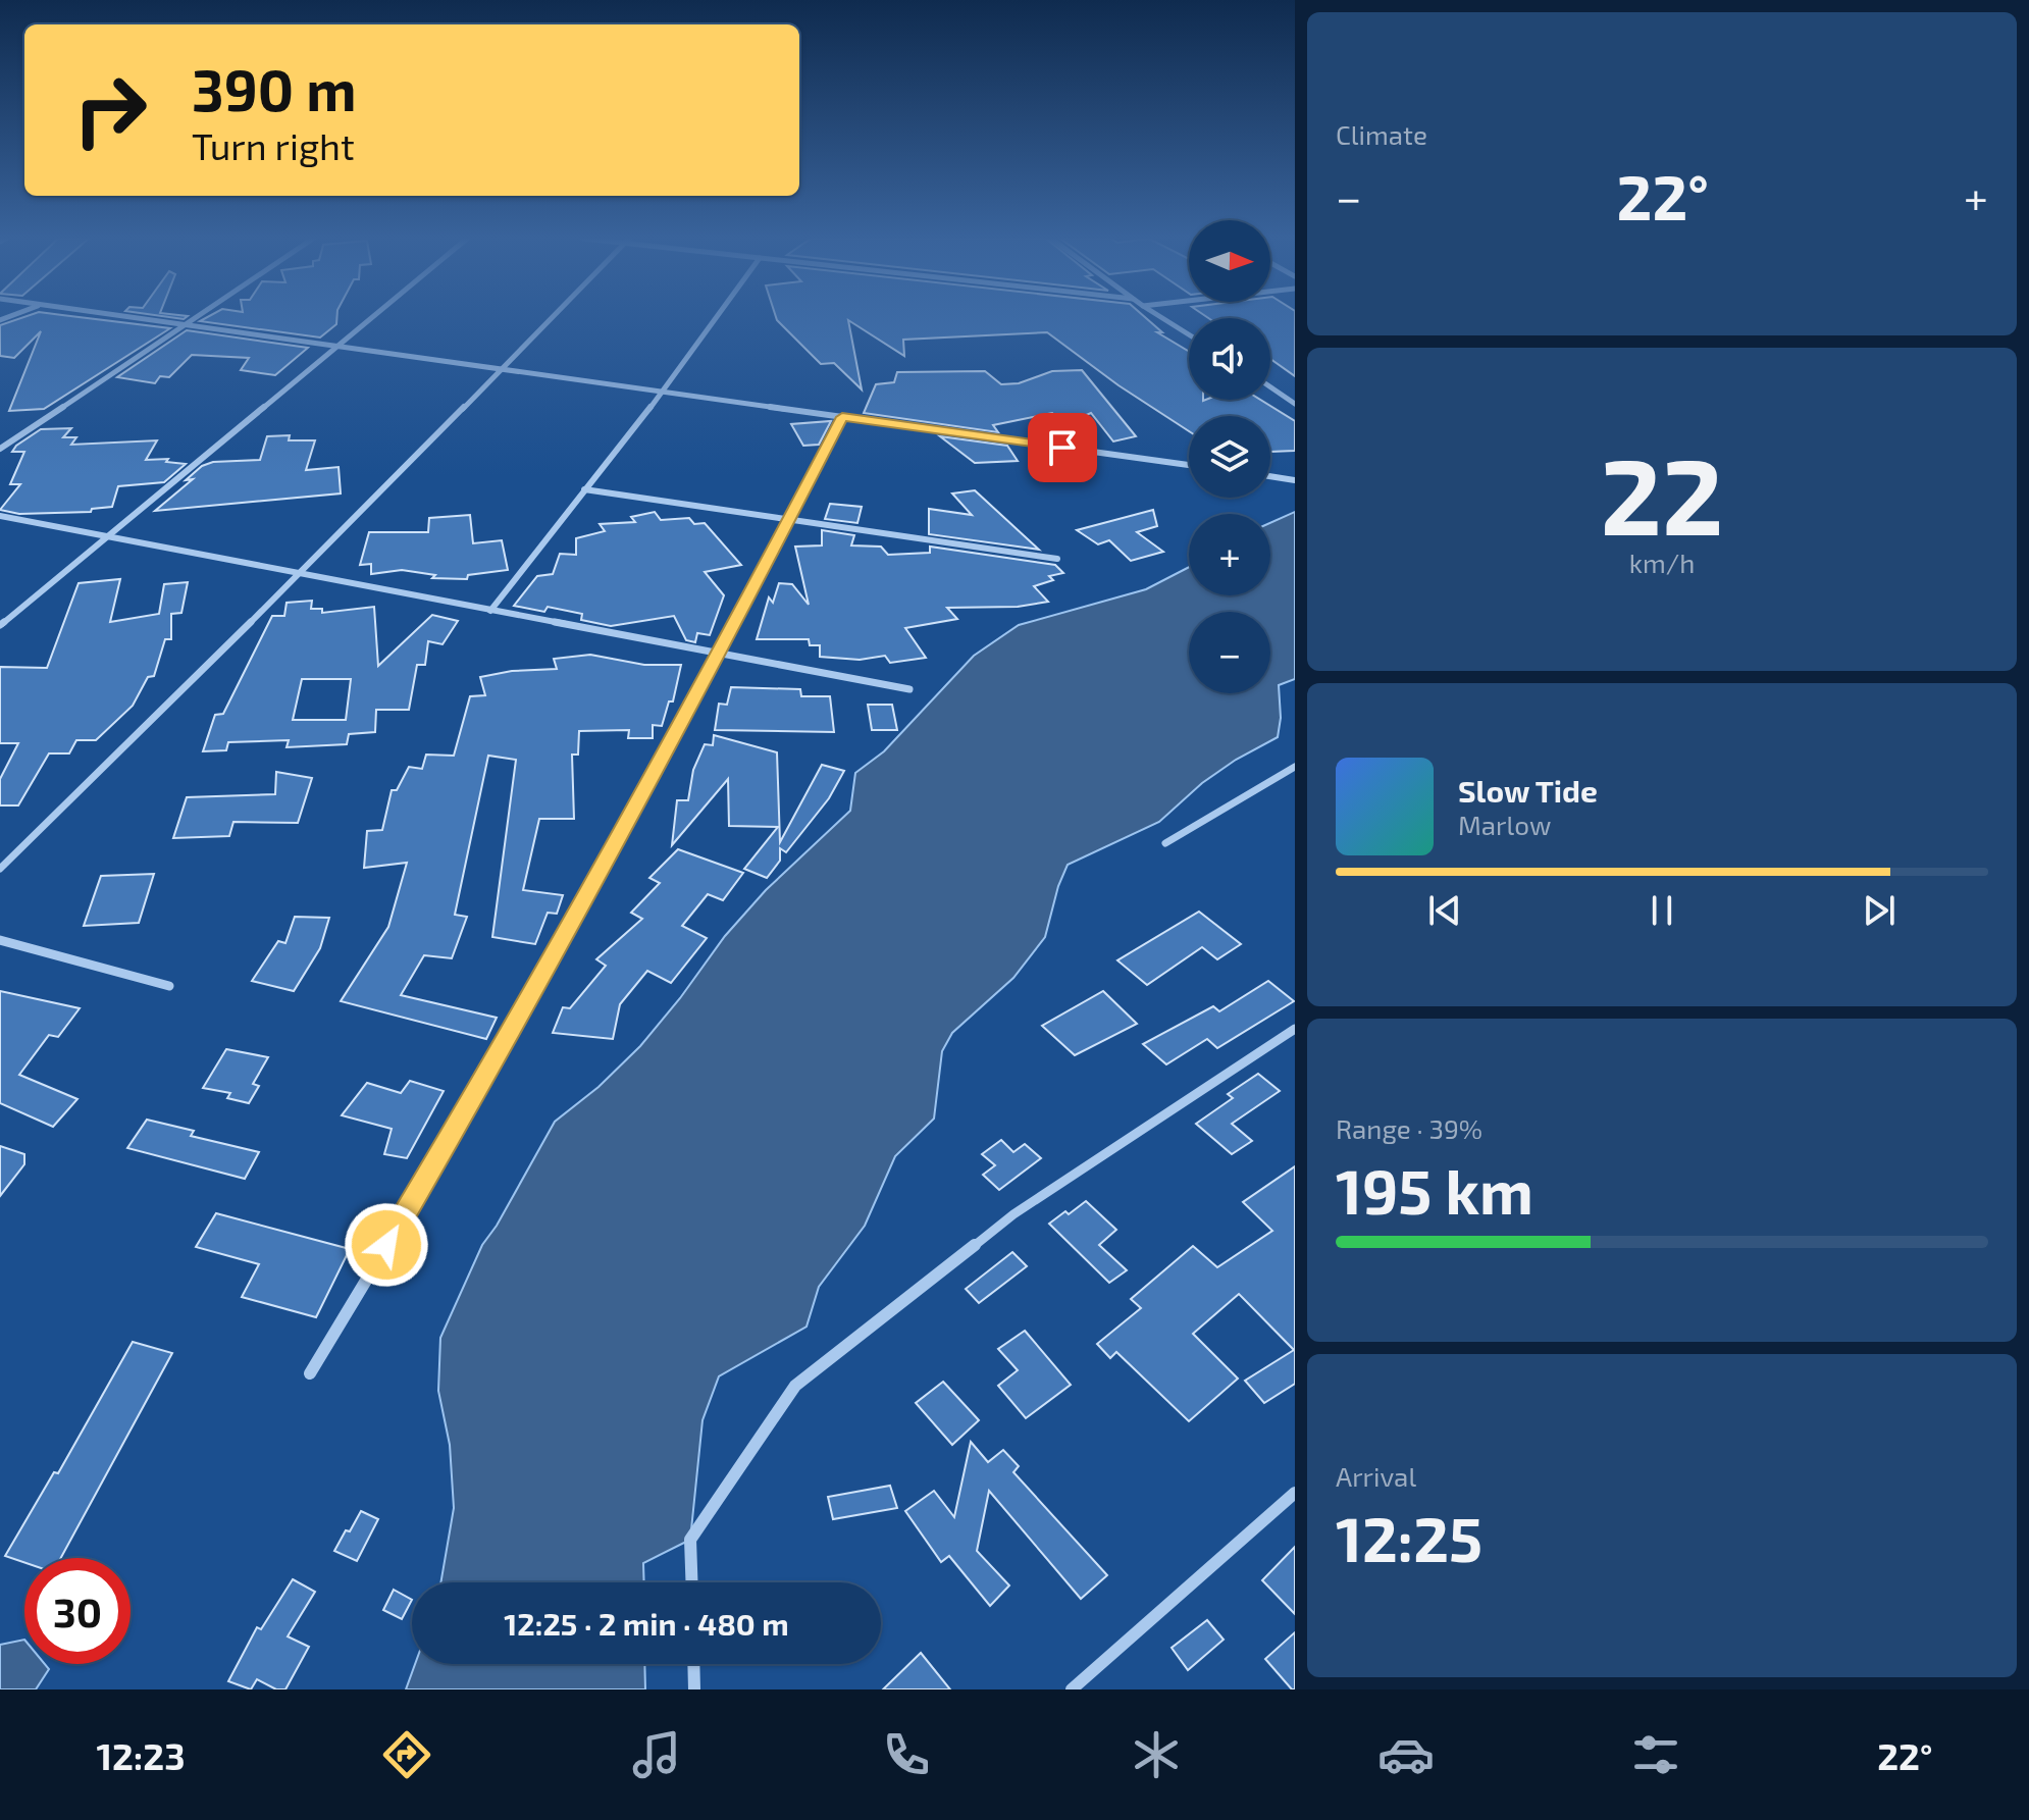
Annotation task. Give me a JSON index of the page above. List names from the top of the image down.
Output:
{
  "north": "right",
  "page": {
    "tile": [
      "Climate",
      ["22", "km/h"],
      ["Range · 39%", "195 km"],
      ["Arrival", "12:25"]
    ],
    "turn": ["390 m", "Turn right"],
    "heat": ["−", "22°", "+"],
    "map_buttons": ["+", "−"],
    "song": ["Slow Tide", "Marlow"],
    "limit": "30",
    "trip": "12:25 · 2 min · 480 m",
    "tabs": ["12:23", "22°"]
  }
}
